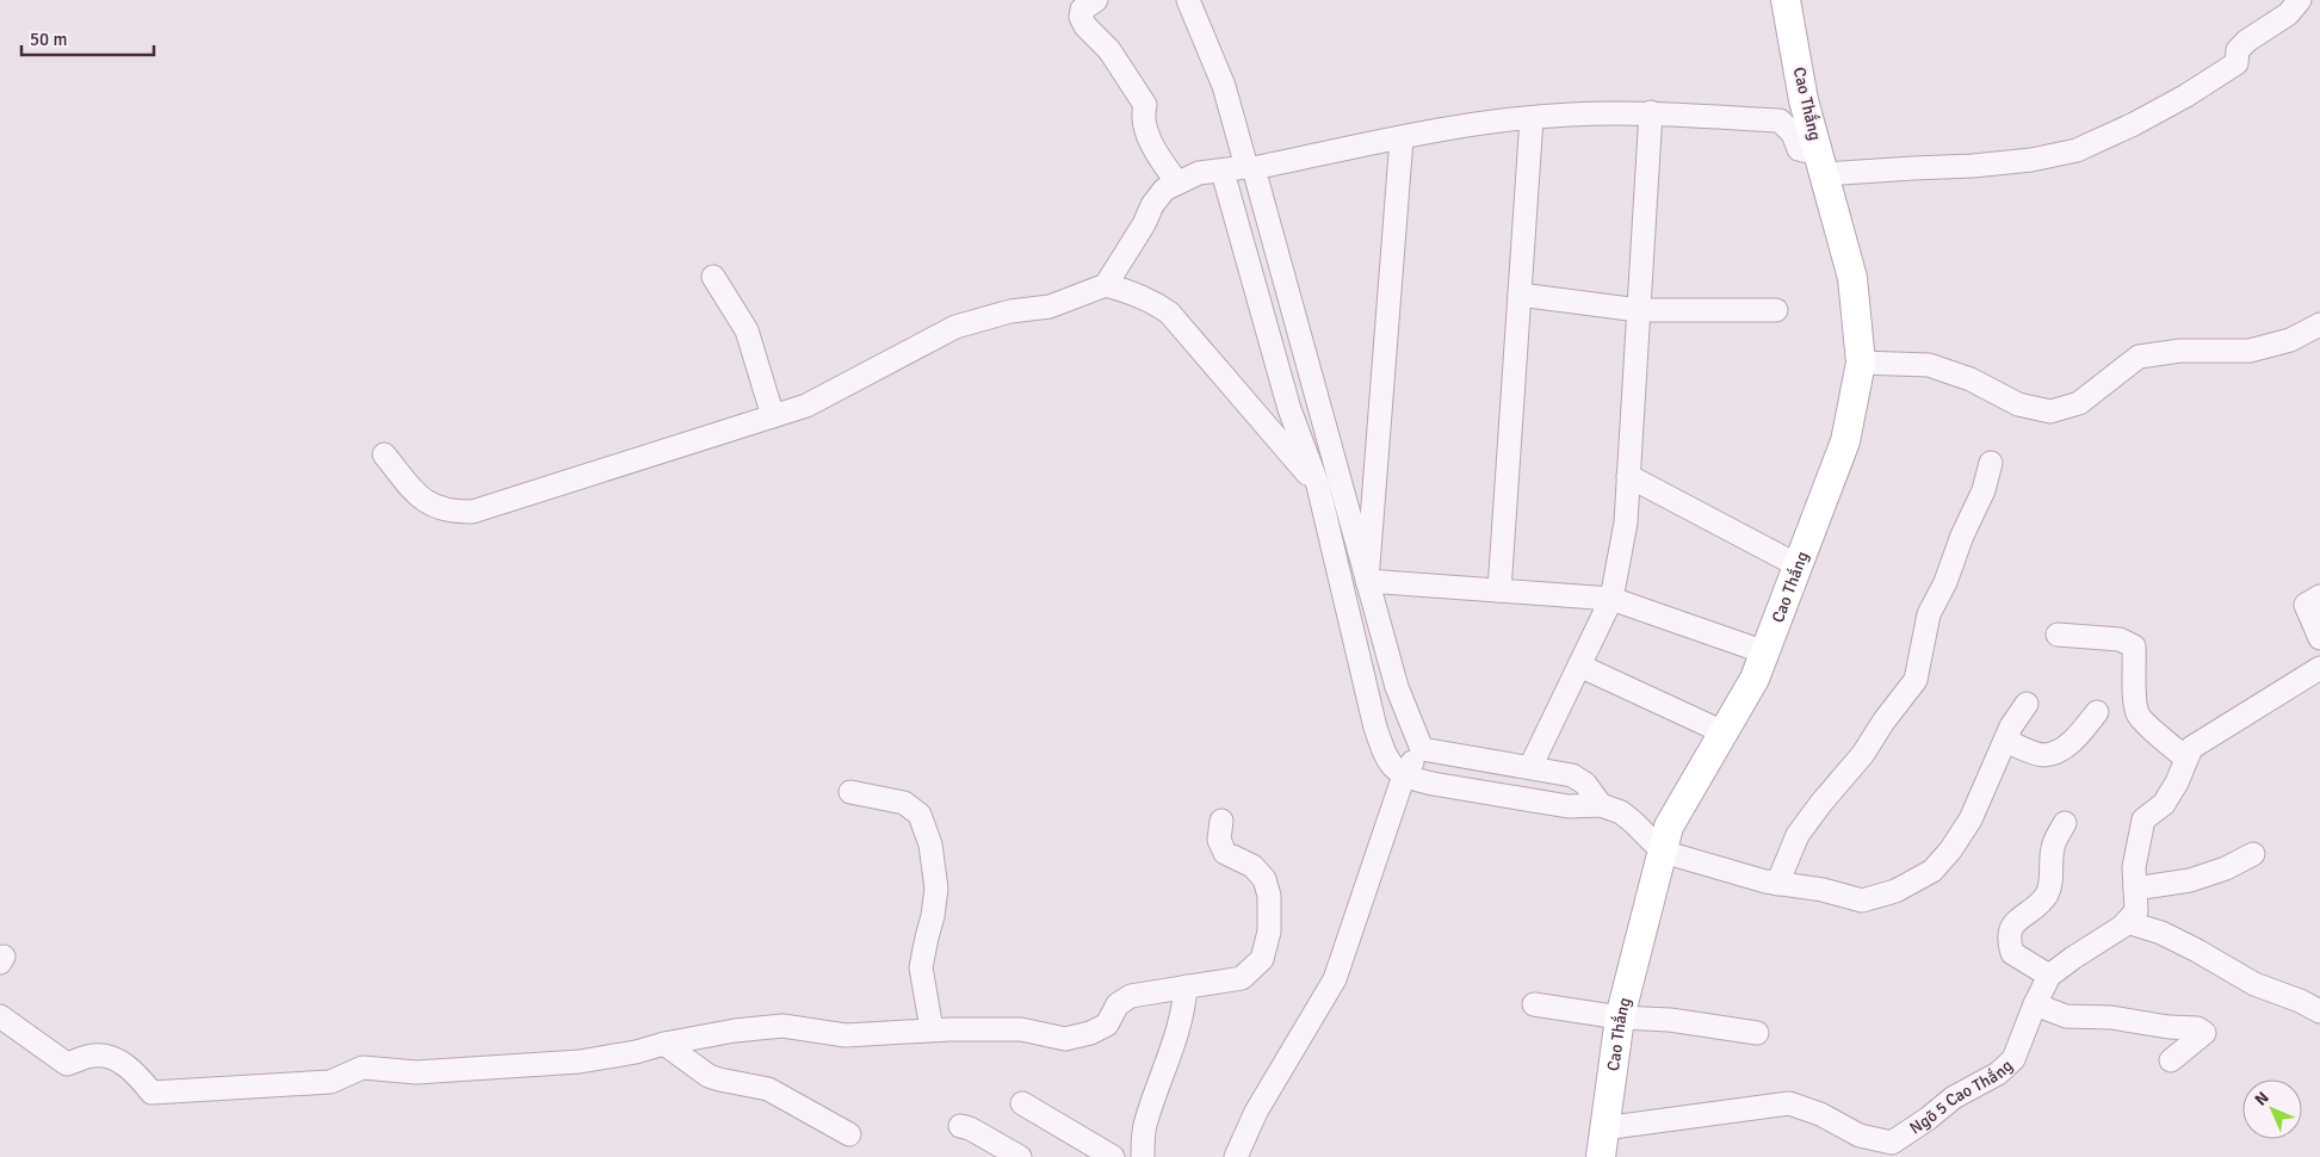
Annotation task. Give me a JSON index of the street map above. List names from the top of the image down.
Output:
{
  "streets": {
    "main road": ["Cao Thắng"],
    "street": ["Ngõ 5 Cao Thắng"]
  },
  "crossings": [
    ["Cao Thắng", "Ngõ 5 Cao Thắng"]
  ],
  "scale_bar": "50 m",
  "north": "top left"
}
